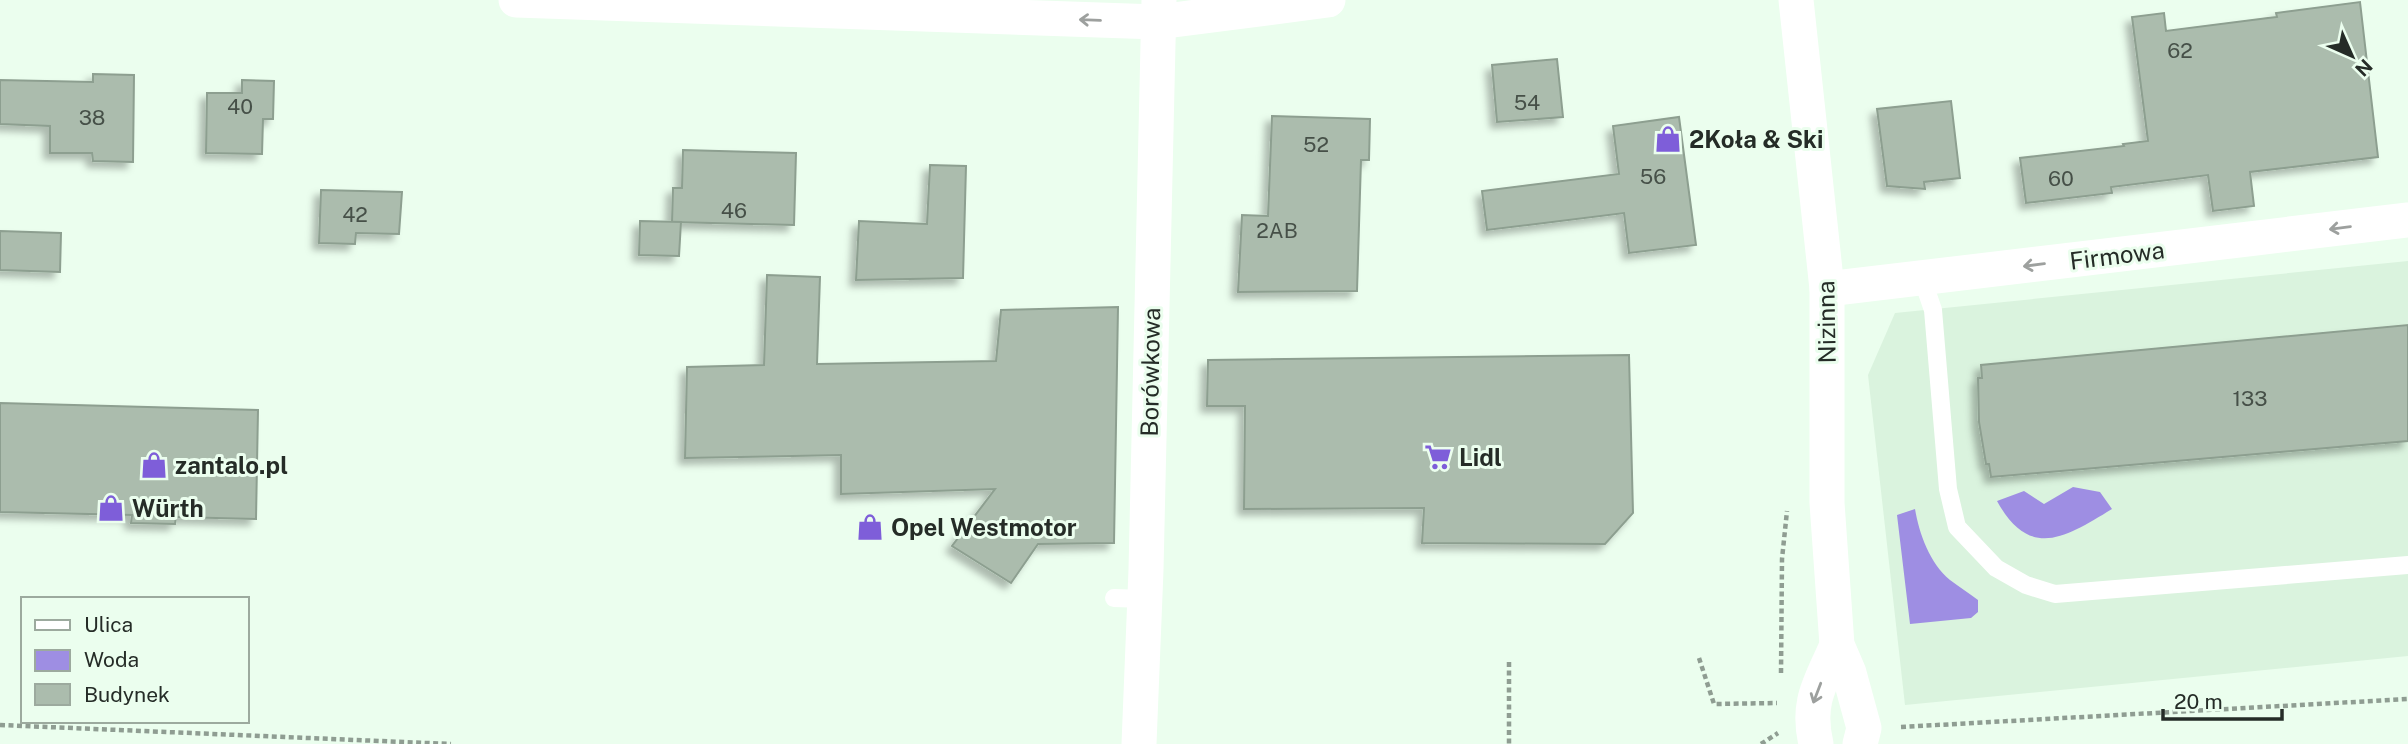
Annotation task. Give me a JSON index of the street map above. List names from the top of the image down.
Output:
{
  "streets": {
    "street": ["Firmowa", "Nizinna", "Borówkowa"]
  },
  "crossings": [
    ["Firmowa", "Nizinna"]
  ],
  "one_way": ["Firmowa"],
  "places": {
    "shop": [
      "2Koła & Ski",
      "zantalo.pl",
      "Würth",
      "Opel Westmotor"
    ],
    "supermarket": ["Lidl"]
  },
  "house_numbers": [
    "62",
    "54",
    "40",
    "38",
    "52",
    "56",
    "60",
    "46",
    "42",
    "2AB",
    "133"
  ],
  "legend": ["Ulica", "Woda", "Budynek"],
  "scale_bar": "20 m",
  "north": "bottom right"
}
